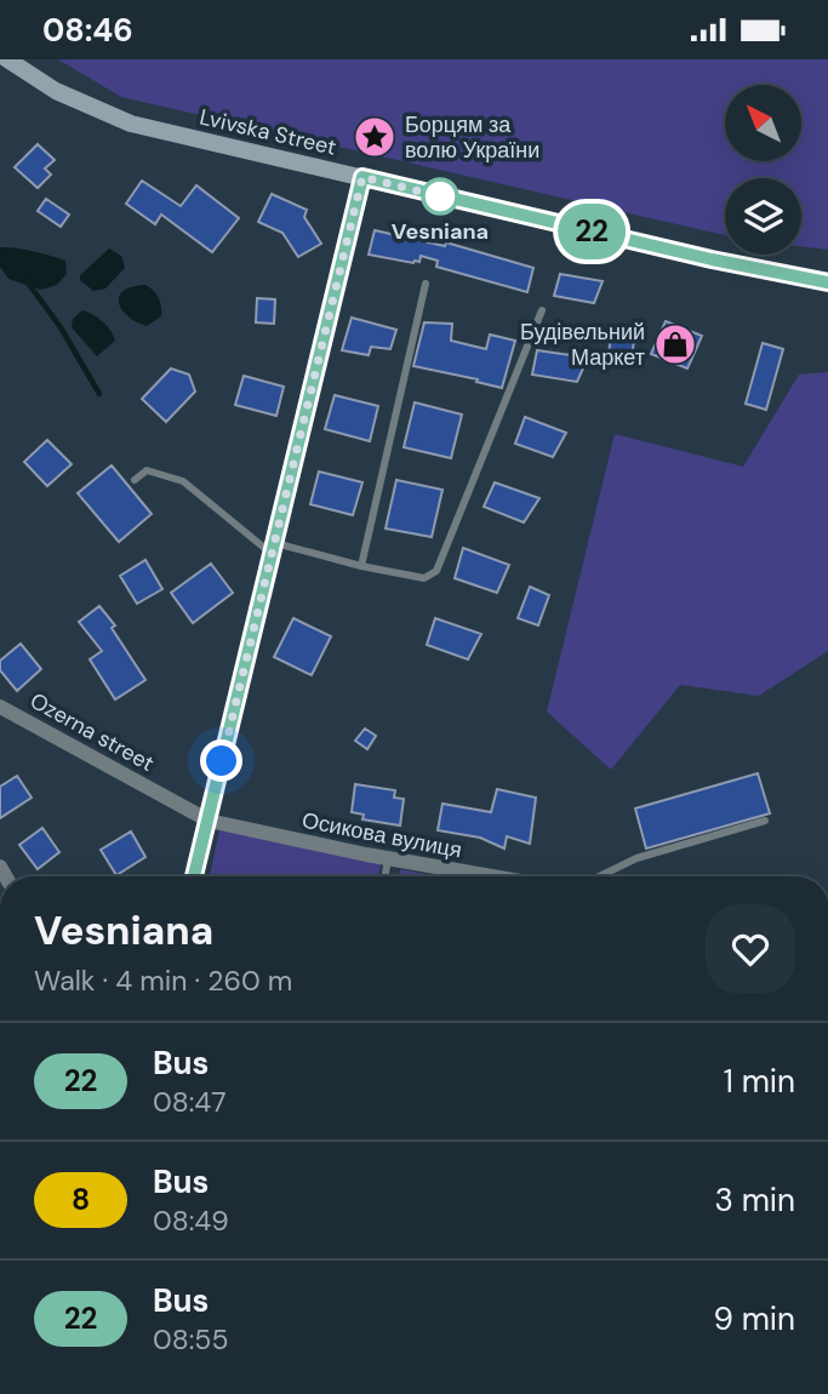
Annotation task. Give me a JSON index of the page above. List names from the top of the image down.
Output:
{
  "streets": {
    "main road": ["Lvivska Street"],
    "street": ["Ozerna street", "Осикова вулиця"]
  },
  "crossings": [
    ["Ozerna street", "Осикова вулиця"]
  ],
  "places": {
    "place": ["Борцям за волю України"],
    "other": ["Vesniana"],
    "shop": ["Будівельний Маркет"]
  },
  "lines": ["bus line 22"],
  "north": "top left",
  "page": {
    "status": "08:46",
    "on_map": "22",
    "heading": ["Vesniana", "Walk · 4 min · 260 m"],
    "list": [
      {
        "mark": "22",
        "name": "Bus",
        "note": "08:47",
        "value": "1 min"
      },
      {
        "mark": "8",
        "name": "Bus",
        "note": "08:49",
        "value": "3 min"
      },
      {
        "mark": "22",
        "name": "Bus",
        "note": "08:55",
        "value": "9 min"
      }
    ]
  }
}
